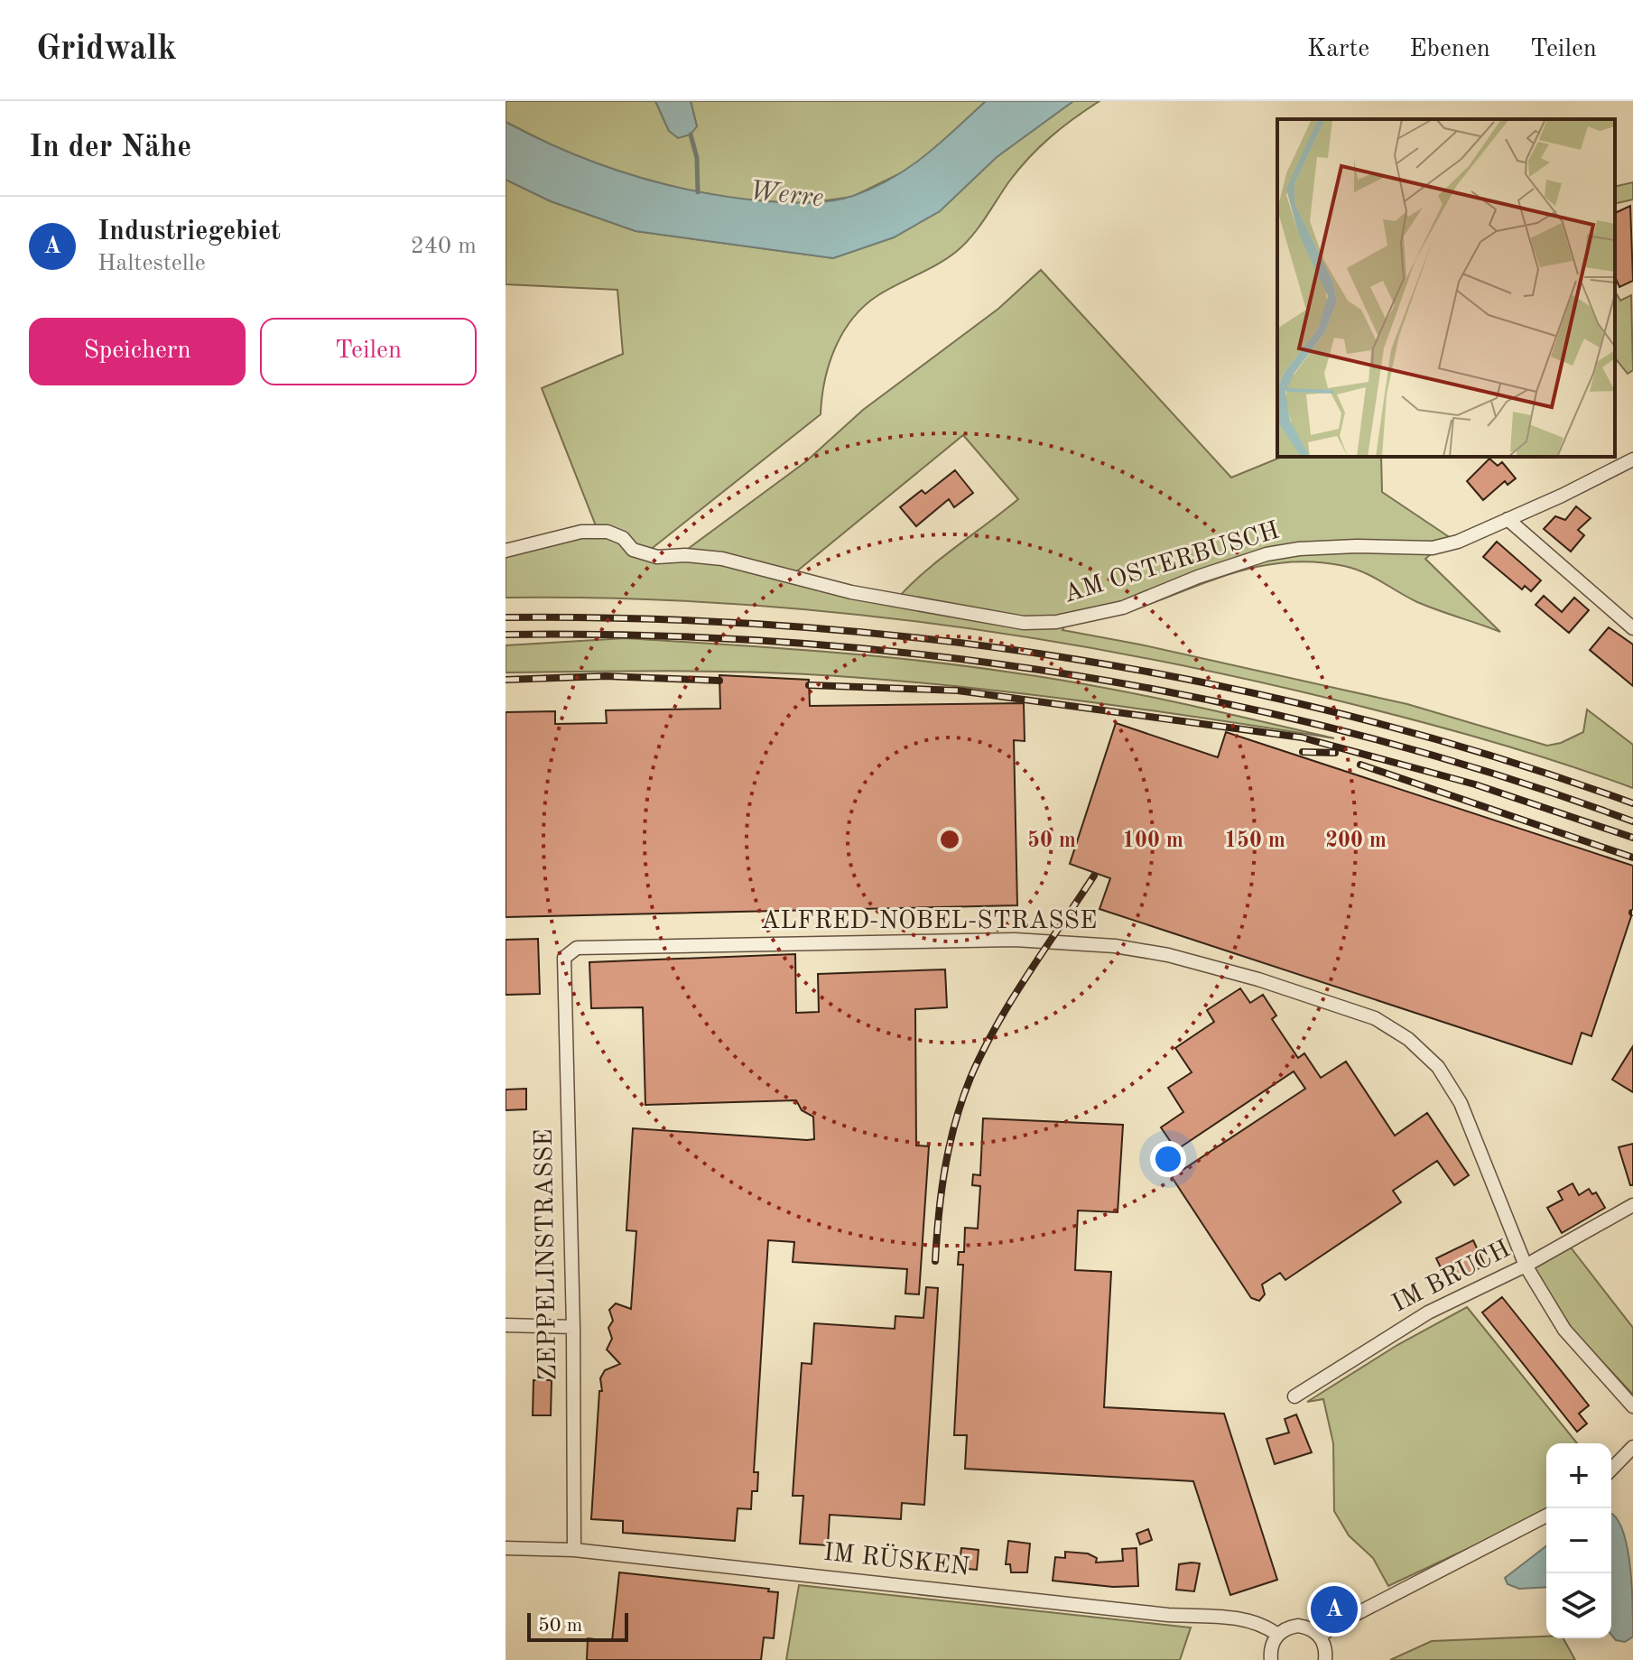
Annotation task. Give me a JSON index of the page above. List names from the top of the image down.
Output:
{
  "streets": {
    "street": [
      "AM OSTERBUSCH",
      "ALFRED-NOBEL-STRASSE",
      "ZEPPELINSTRASSE",
      "IM BRUCH",
      "IM RÜSKEN"
    ]
  },
  "crossings": [
    ["ALFRED-NOBEL-STRASSE", "ZEPPELINSTRASSE"],
    ["ALFRED-NOBEL-STRASSE", "IM BRUCH"],
    ["ZEPPELINSTRASSE", "IM RÜSKEN"]
  ],
  "water": ["Werre"],
  "scale_bar": "50 m",
  "page": {
    "header": "Gridwalk",
    "nav": ["Karte", "Ebenen", "Teilen"],
    "heading": "In der Nähe",
    "list": [
      {
        "mark": "A",
        "name": "Industriegebiet",
        "note": "Haltestelle",
        "value": "240 m"
      }
    ],
    "buttons": ["Speichern", "Teilen"],
    "map_buttons": ["+", "−"],
    "pins": "A",
    "scale": "50 m"
  },
  "rings": [
    "50 m",
    "100 m",
    "150 m",
    "200 m"
  ]
}
